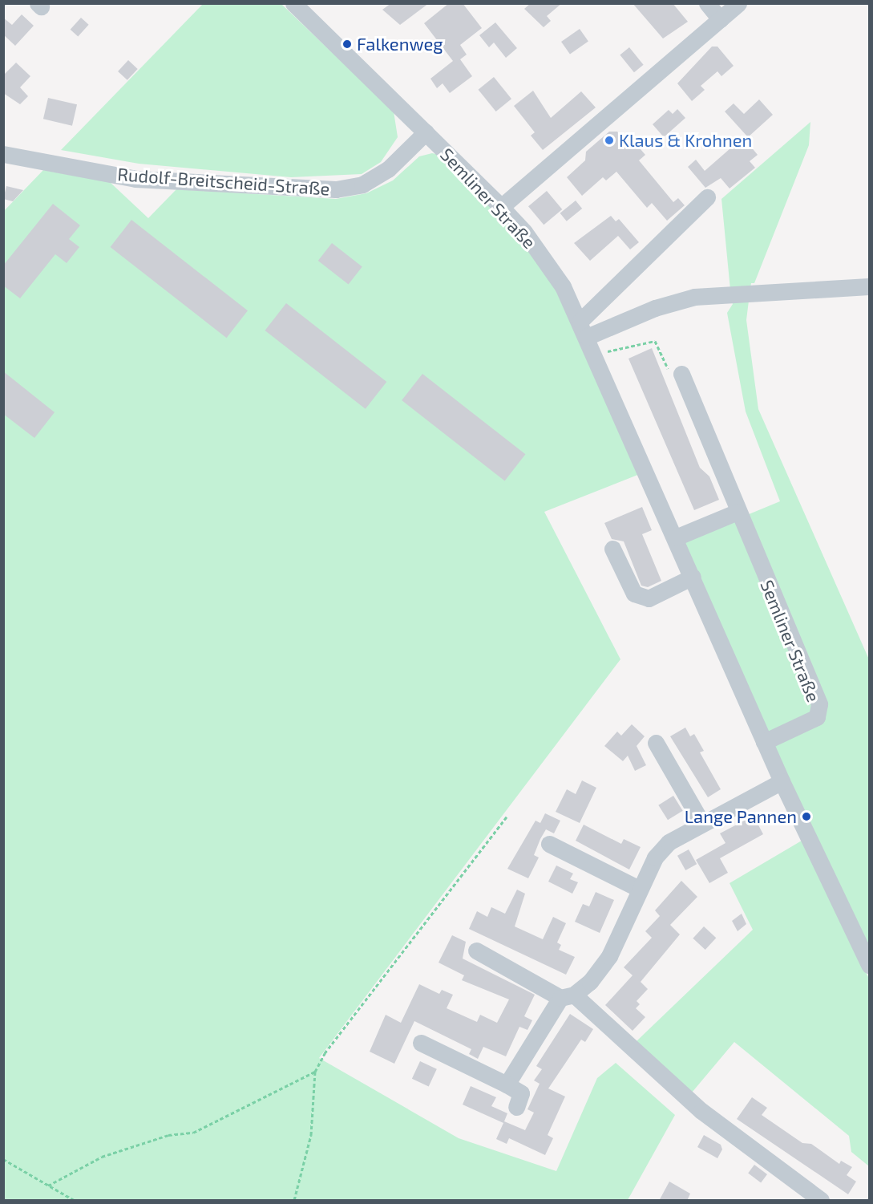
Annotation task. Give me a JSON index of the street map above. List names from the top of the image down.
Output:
{
  "streets": {
    "street": ["Rudolf-Breitscheid-Straße", "Semliner Straße"]
  },
  "crossings": [
    ["Rudolf-Breitscheid-Straße", "Semliner Straße"]
  ],
  "places": ["Falkenweg", "Klaus & Krohnen", "Lange Pannen"]
}
